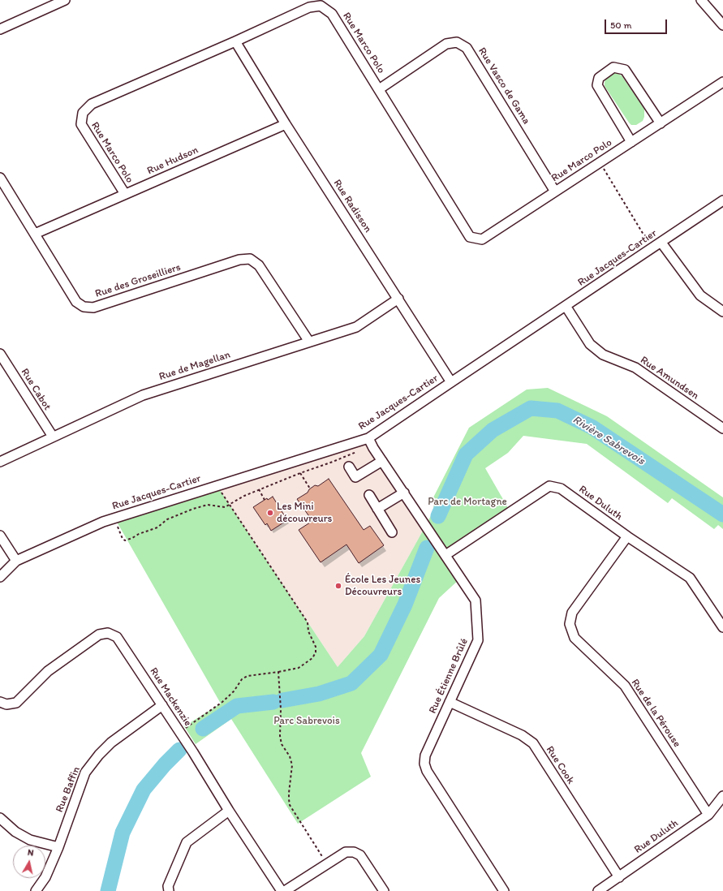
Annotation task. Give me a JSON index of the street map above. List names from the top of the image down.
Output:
{
  "streets": {
    "street": [
      "Rue Marco Polo",
      "Rue Vasco de Gama",
      "Rue Hudson",
      "Rue Radisson",
      "Rue Jacques-Cartier",
      "Rue des Groseilliers",
      "Rue de Magellan",
      "Rue Amundsen",
      "Rue Cabot",
      "Rue Duluth",
      "Rue Étienne Brûlé",
      "Rue Mackenzie",
      "Rue de la Pérouse",
      "Rue Cook",
      "Rue Baffin"
    ]
  },
  "crossings": [
    ["Rue Marco Polo", "Rue Vasco de Gama"],
    ["Rue Marco Polo", "Rue Hudson"],
    ["Rue Marco Polo", "Rue Radisson"],
    ["Rue Hudson", "Rue Radisson"],
    ["Rue Hudson", "Rue des Groseilliers"],
    ["Rue Radisson", "Rue Jacques-Cartier"],
    ["Rue Radisson", "Rue de Magellan"],
    ["Rue Jacques-Cartier", "Rue Amundsen"],
    ["Rue Jacques-Cartier", "Rue Étienne Brûlé"],
    ["Rue des Groseilliers", "Rue de Magellan"],
    ["Rue de Magellan", "Rue Cabot"],
    ["Rue Duluth", "Rue Étienne Brûlé"],
    ["Rue Duluth", "Rue de la Pérouse"],
    ["Rue Duluth", "Rue Cook"],
    ["Rue Étienne Brûlé", "Rue Cook"],
    ["Rue Mackenzie", "Rue Baffin"]
  ],
  "water": ["Rivière Sabrevois"],
  "parks": ["Parc de Mortagne", "Parc Sabrevois"],
  "places": ["Les Mini découvreurs", "École Les Jeunes Découvreurs"],
  "scale_bar": "50 m",
  "north": "top"
}
